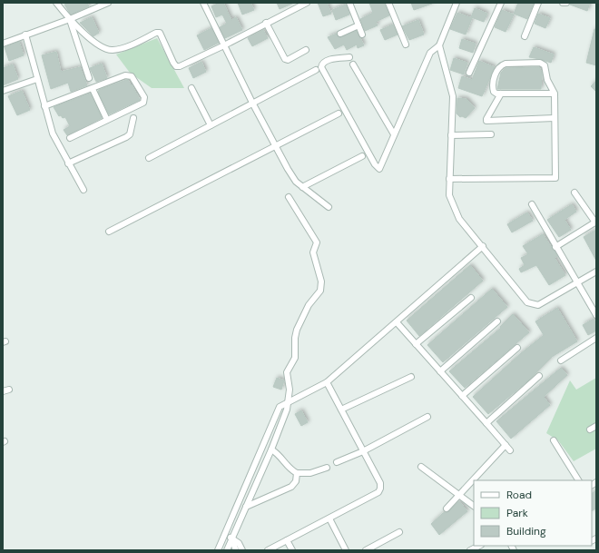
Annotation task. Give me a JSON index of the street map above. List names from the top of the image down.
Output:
{
  "legend": ["Road", "Park", "Building"]
}
